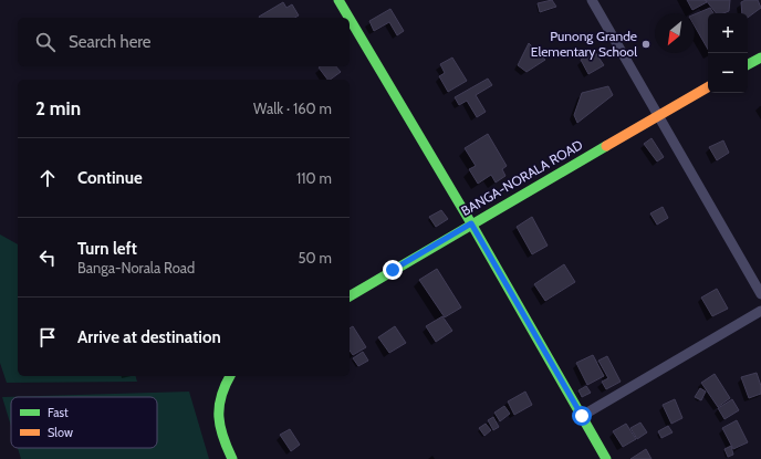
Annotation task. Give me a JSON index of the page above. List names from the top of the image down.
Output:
{
  "streets": {
    "main road": ["BANGA-NORALA ROAD"]
  },
  "places": ["Punong Grande Elementary School"],
  "legend": ["Fast", "Slow"],
  "north": "bottom left",
  "page": {
    "map_buttons": ["+", "−"],
    "search": "Search here",
    "heading": ["2 min", "Walk · 160 m"],
    "list": [
      ["Continue", "110 m"],
      ["Turn left", "Banga-Norala Road", "50 m"],
      "Arrive at destination"
    ]
  }
}
